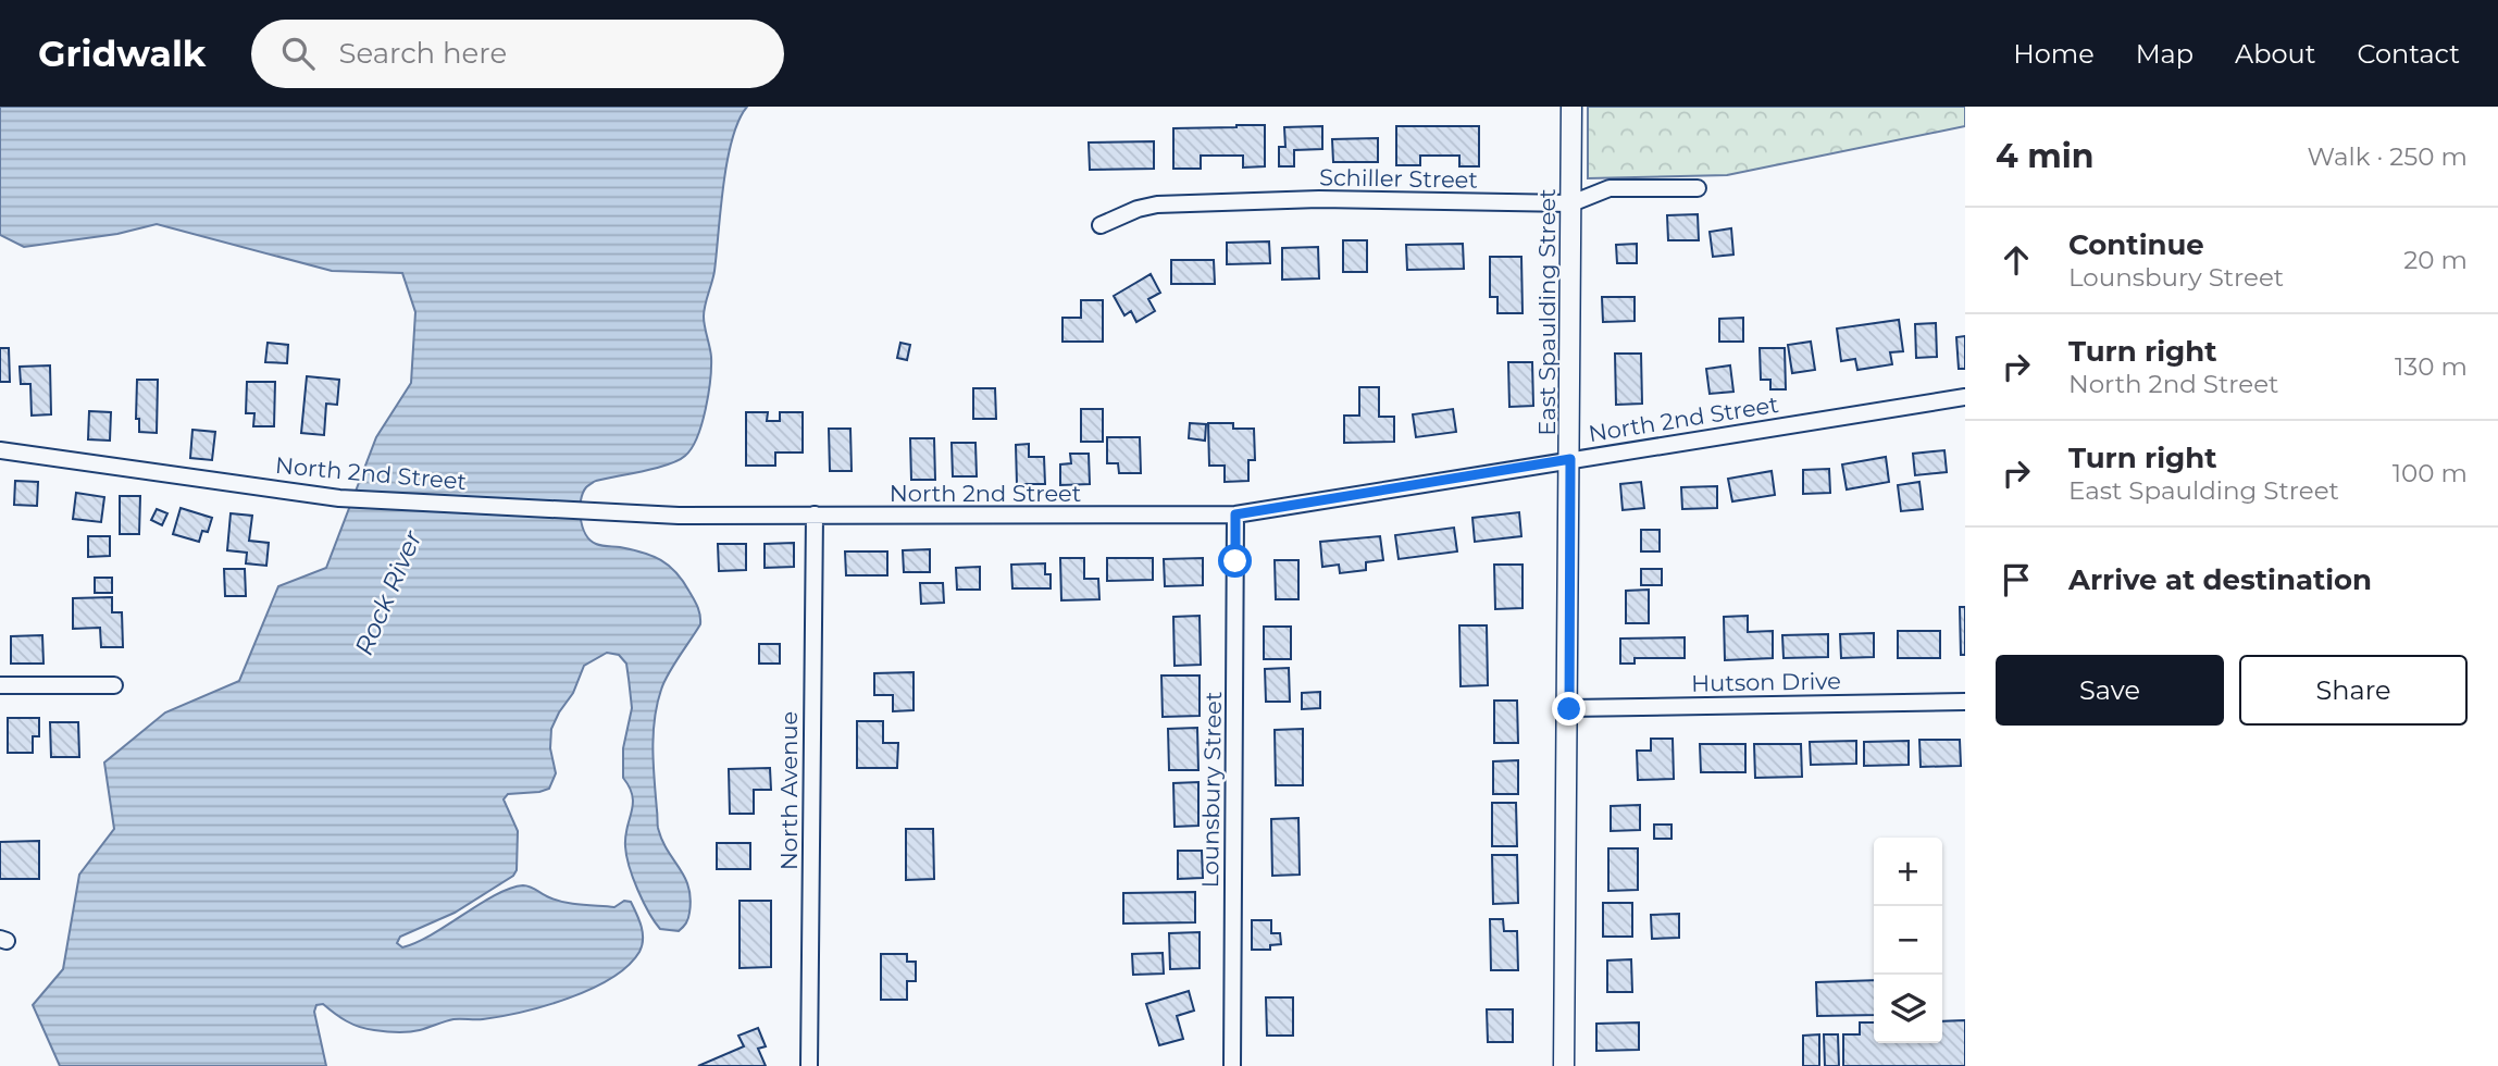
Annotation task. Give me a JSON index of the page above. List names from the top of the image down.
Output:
{
  "streets": {
    "street": [
      "Schiller Street",
      "East Spaulding Street",
      "North 2nd Street",
      "Hutson Drive",
      "Lounsbury Street",
      "North Avenue"
    ]
  },
  "crossings": [
    ["Schiller Street", "East Spaulding Street"],
    ["East Spaulding Street", "North 2nd Street"],
    ["East Spaulding Street", "Hutson Drive"],
    ["North 2nd Street", "Lounsbury Street"],
    ["North 2nd Street", "North Avenue"]
  ],
  "water": ["Rock River"],
  "page": {
    "header": "Gridwalk",
    "search": "Search here",
    "nav": [
      "Home",
      "Map",
      "About",
      "Contact"
    ],
    "heading": ["4 min", "Walk · 250 m"],
    "list": [
      ["Continue", "Lounsbury Street", "20 m"],
      ["Turn right", "North 2nd Street", "130 m"],
      ["Turn right", "East Spaulding Street", "100 m"],
      "Arrive at destination"
    ],
    "buttons": ["Save", "Share"],
    "map_buttons": ["+", "−"]
  }
}
